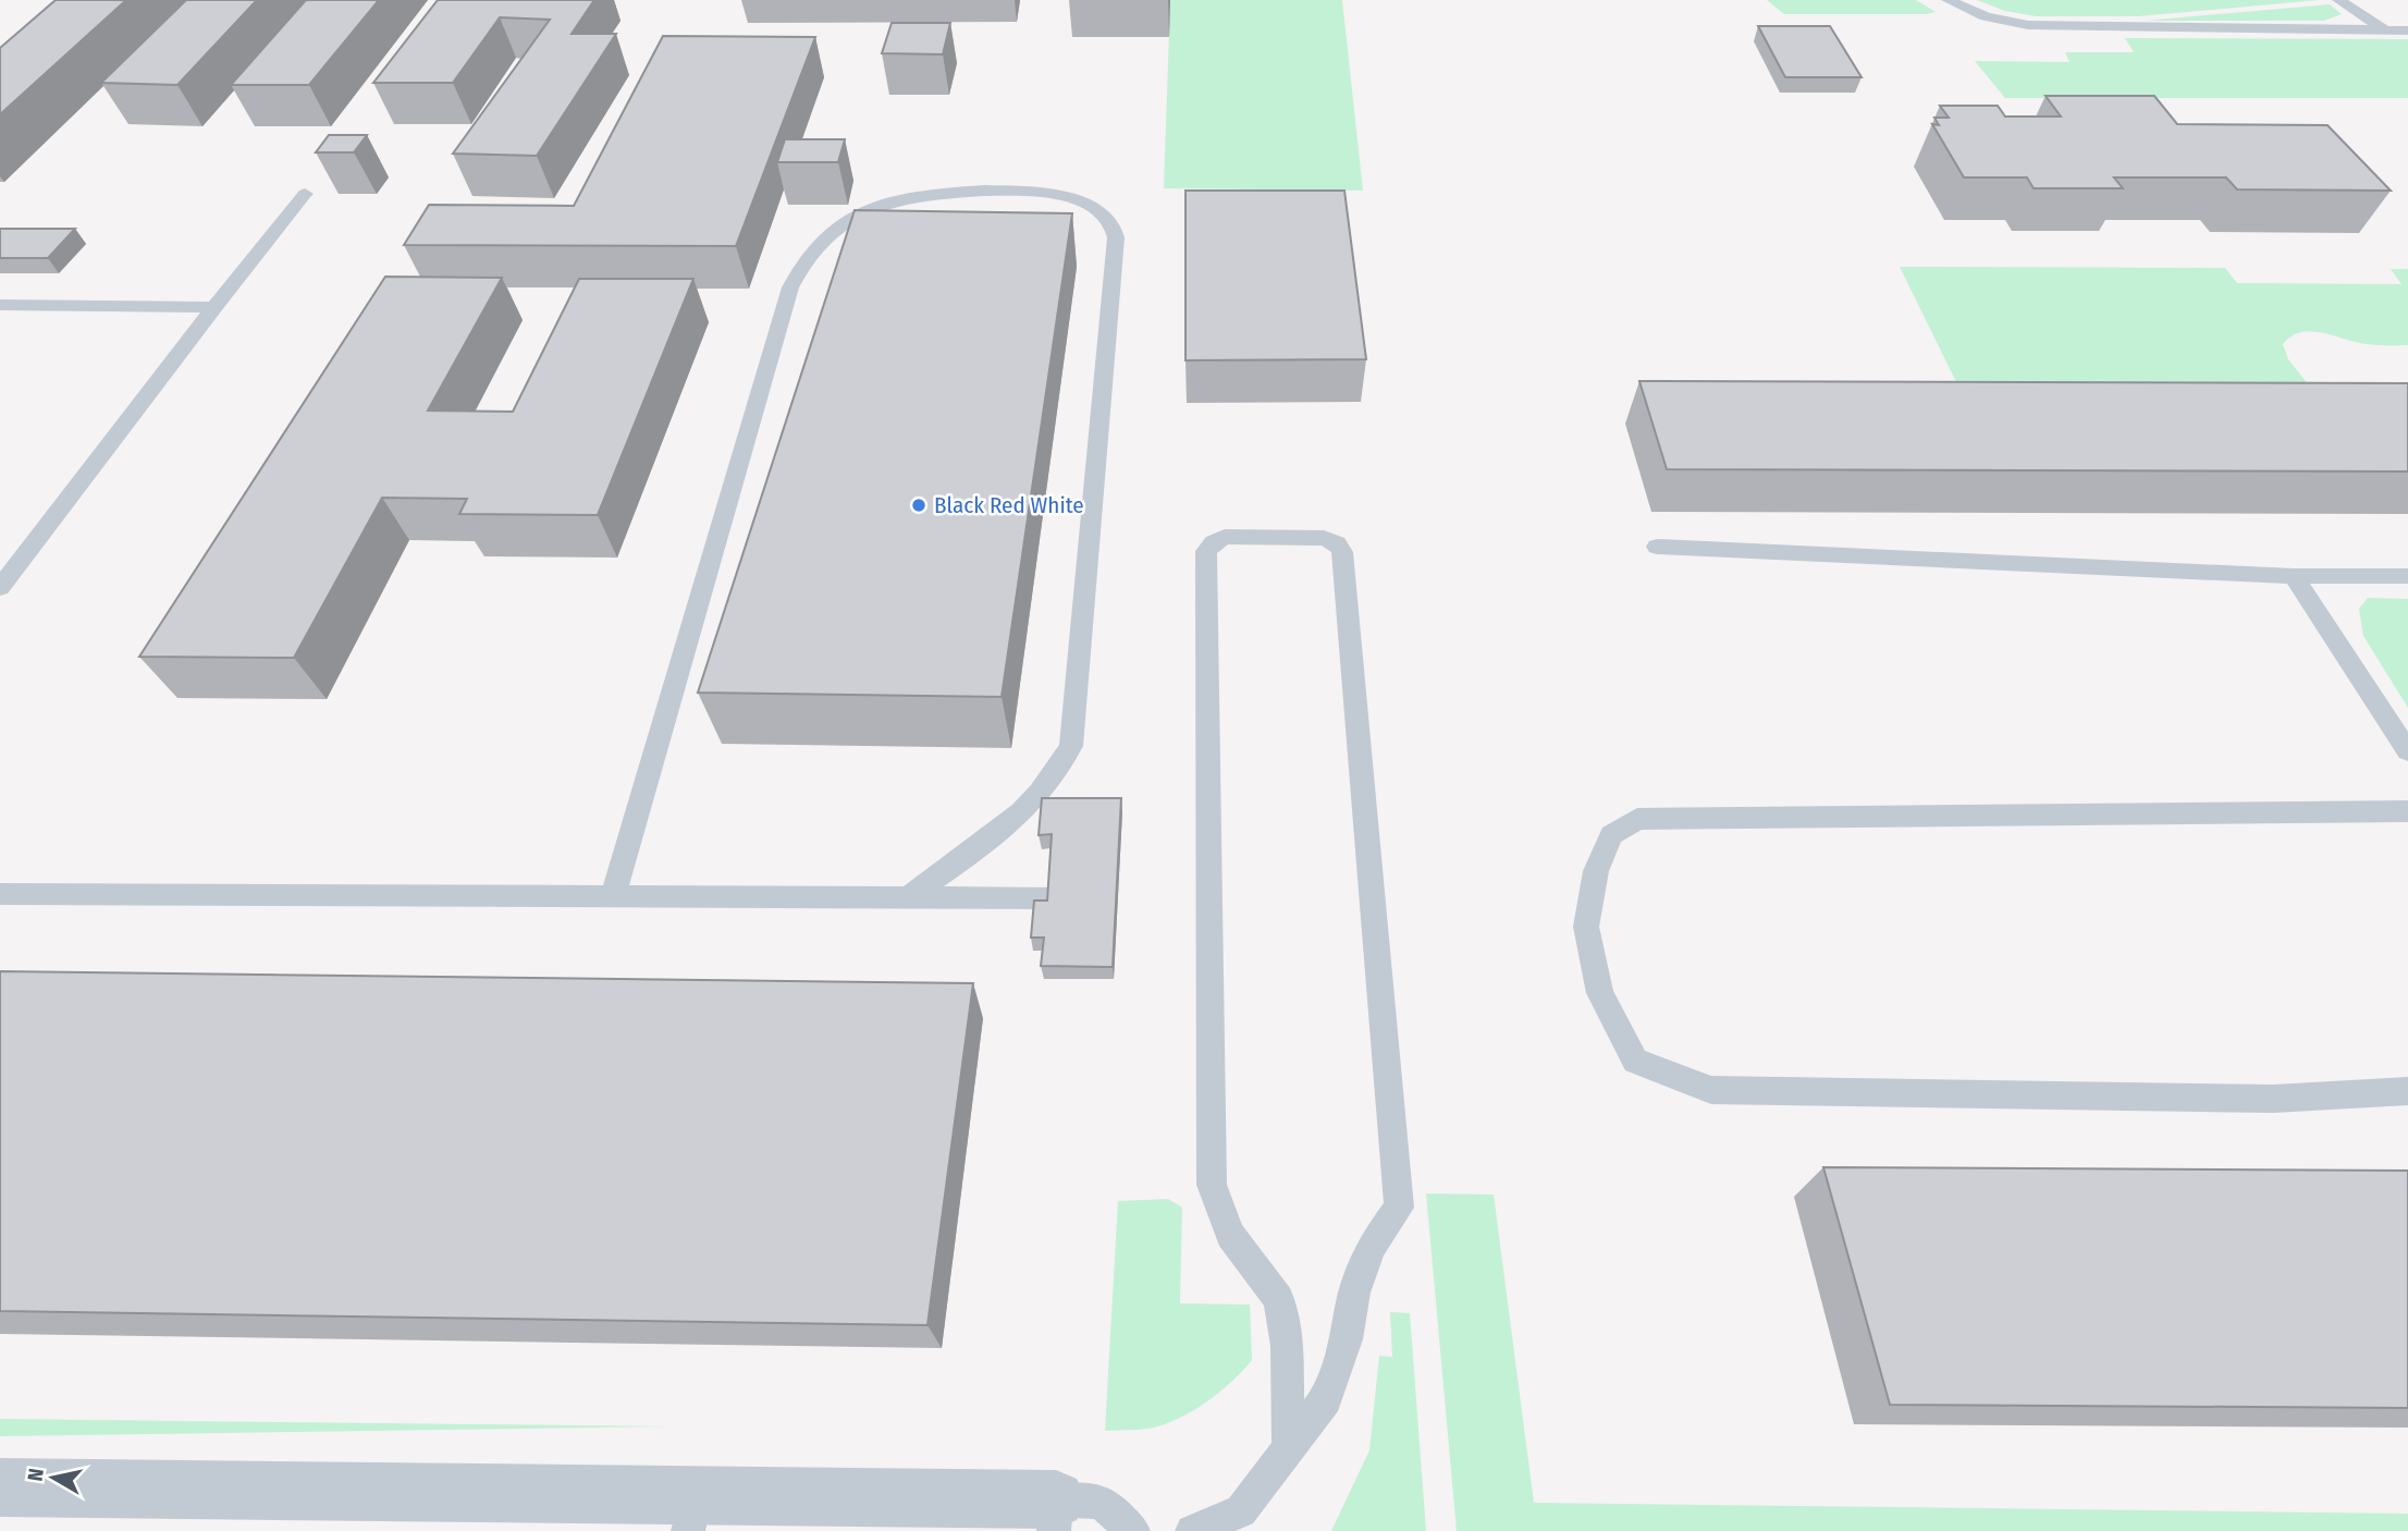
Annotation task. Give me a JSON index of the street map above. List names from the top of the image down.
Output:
{
  "places": ["Black Red White"],
  "north": "left"
}
